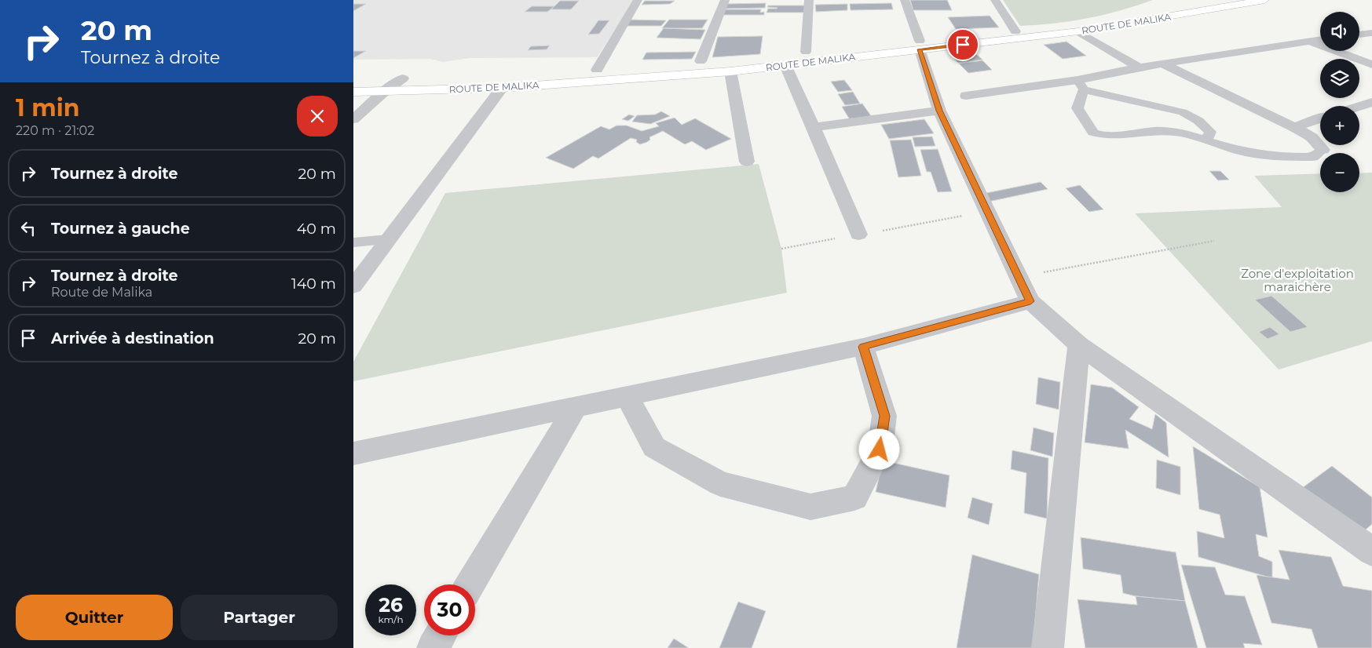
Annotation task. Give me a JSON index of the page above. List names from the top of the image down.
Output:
{
  "streets": {
    "main road": ["ROUTE DE MALIKA"]
  },
  "parks": ["Zone d'exploitation maraichère"],
  "page": {
    "turn": ["20 m", "Tournez à droite"],
    "map_buttons": ["+", "−"],
    "heading": ["1 min", "220 m · 21:02"],
    "list": [
      {
        "name": "Tournez à droite",
        "value": "20 m"
      },
      {
        "name": "Tournez à gauche",
        "value": "40 m"
      },
      {
        "name": "Tournez à droite",
        "note": "Route de Malika",
        "value": "140 m"
      },
      {
        "name": "Arrivée à destination",
        "value": "20 m"
      }
    ],
    "speed": "26 km/h",
    "limit": "30",
    "buttons": ["Quitter", "Partager"]
  }
}
